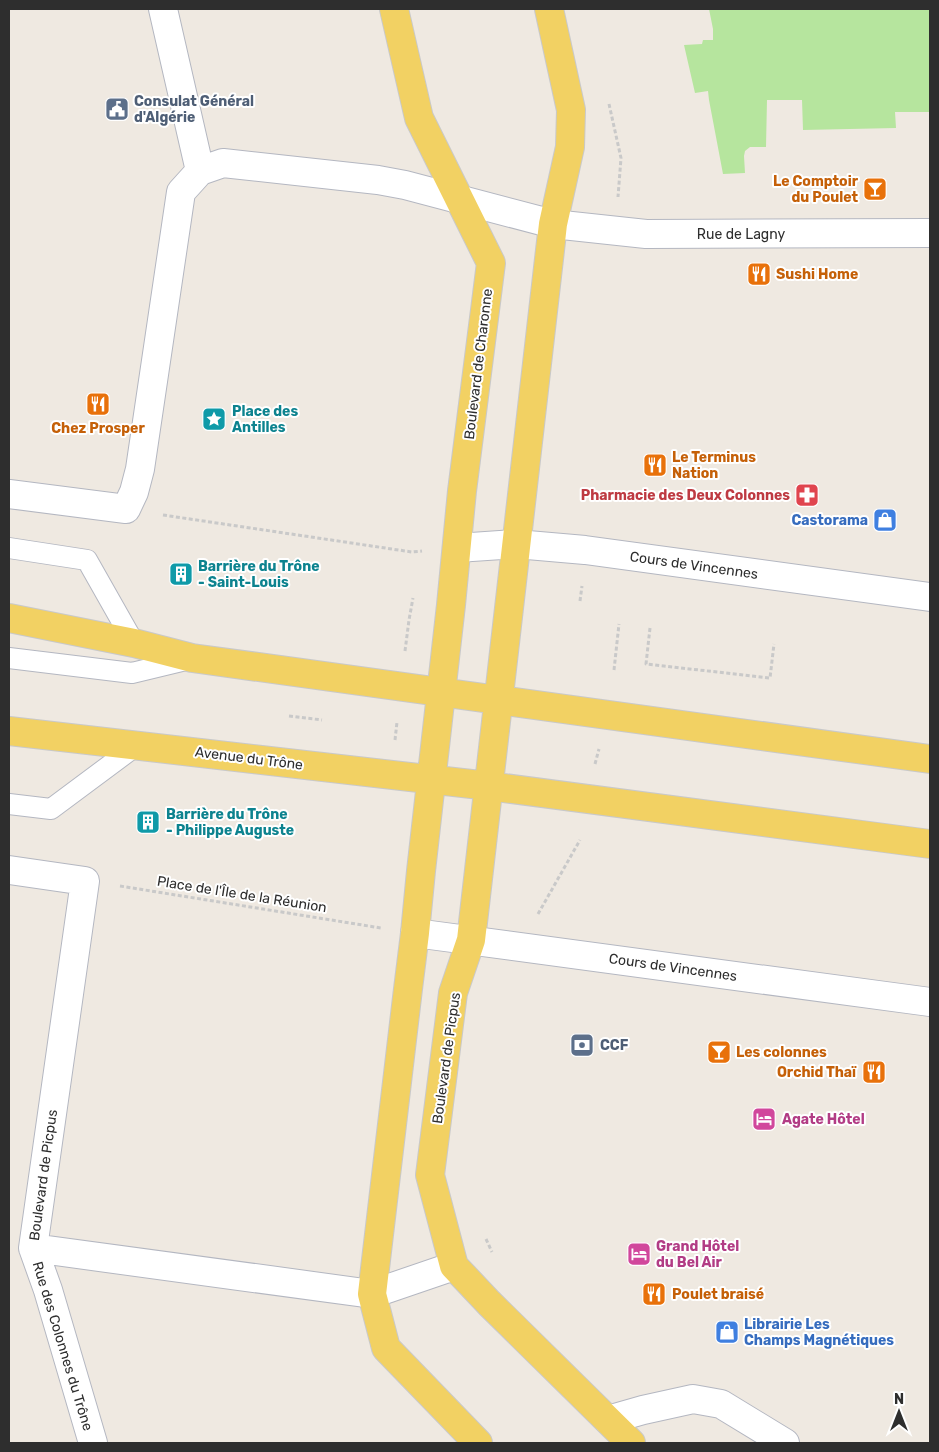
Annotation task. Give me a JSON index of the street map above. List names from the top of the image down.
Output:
{
  "streets": {
    "main road": ["Boulevard de Charonne", "Avenue du Trône", "Boulevard de Picpus"],
    "street": ["Rue de Lagny", "Cours de Vincennes", "Rue des Colonnes du Trône"],
    "path": ["Place de l'Île de la Réunion"]
  },
  "crossings": [
    ["Boulevard de Charonne", "Cours de Vincennes"],
    ["Boulevard de Charonne", "Avenue du Trône"],
    ["Cours de Vincennes", "Place de l'Île de la Réunion"],
    ["Cours de Vincennes", "Boulevard de Picpus"],
    ["Avenue du Trône", "Boulevard de Picpus"],
    ["Place de l'Île de la Réunion", "Boulevard de Picpus"],
    ["Boulevard de Picpus", "Rue des Colonnes du Trône"]
  ],
  "places": {
    "public building": ["Consulat Général d'Algérie"],
    "bar": ["Le Comptoir du Poulet", "Les colonnes"],
    "restaurant": [
      "Sushi Home",
      "Chez Prosper",
      "Le Terminus Nation",
      "Orchid Thaï",
      "Poulet braisé"
    ],
    "place": ["Place des Antilles"],
    "pharmacy": ["Pharmacie des Deux Colonnes"],
    "shop": ["Castorama", "Librairie Les Champs Magnétiques"],
    "building": ["Barrière du Trône - Saint-Louis", "Barrière du Trône - Philippe Auguste"],
    "bank": ["CCF"],
    "hotel": ["Agate Hôtel", "Grand Hôtel du Bel Air"]
  },
  "north": "top"
}
